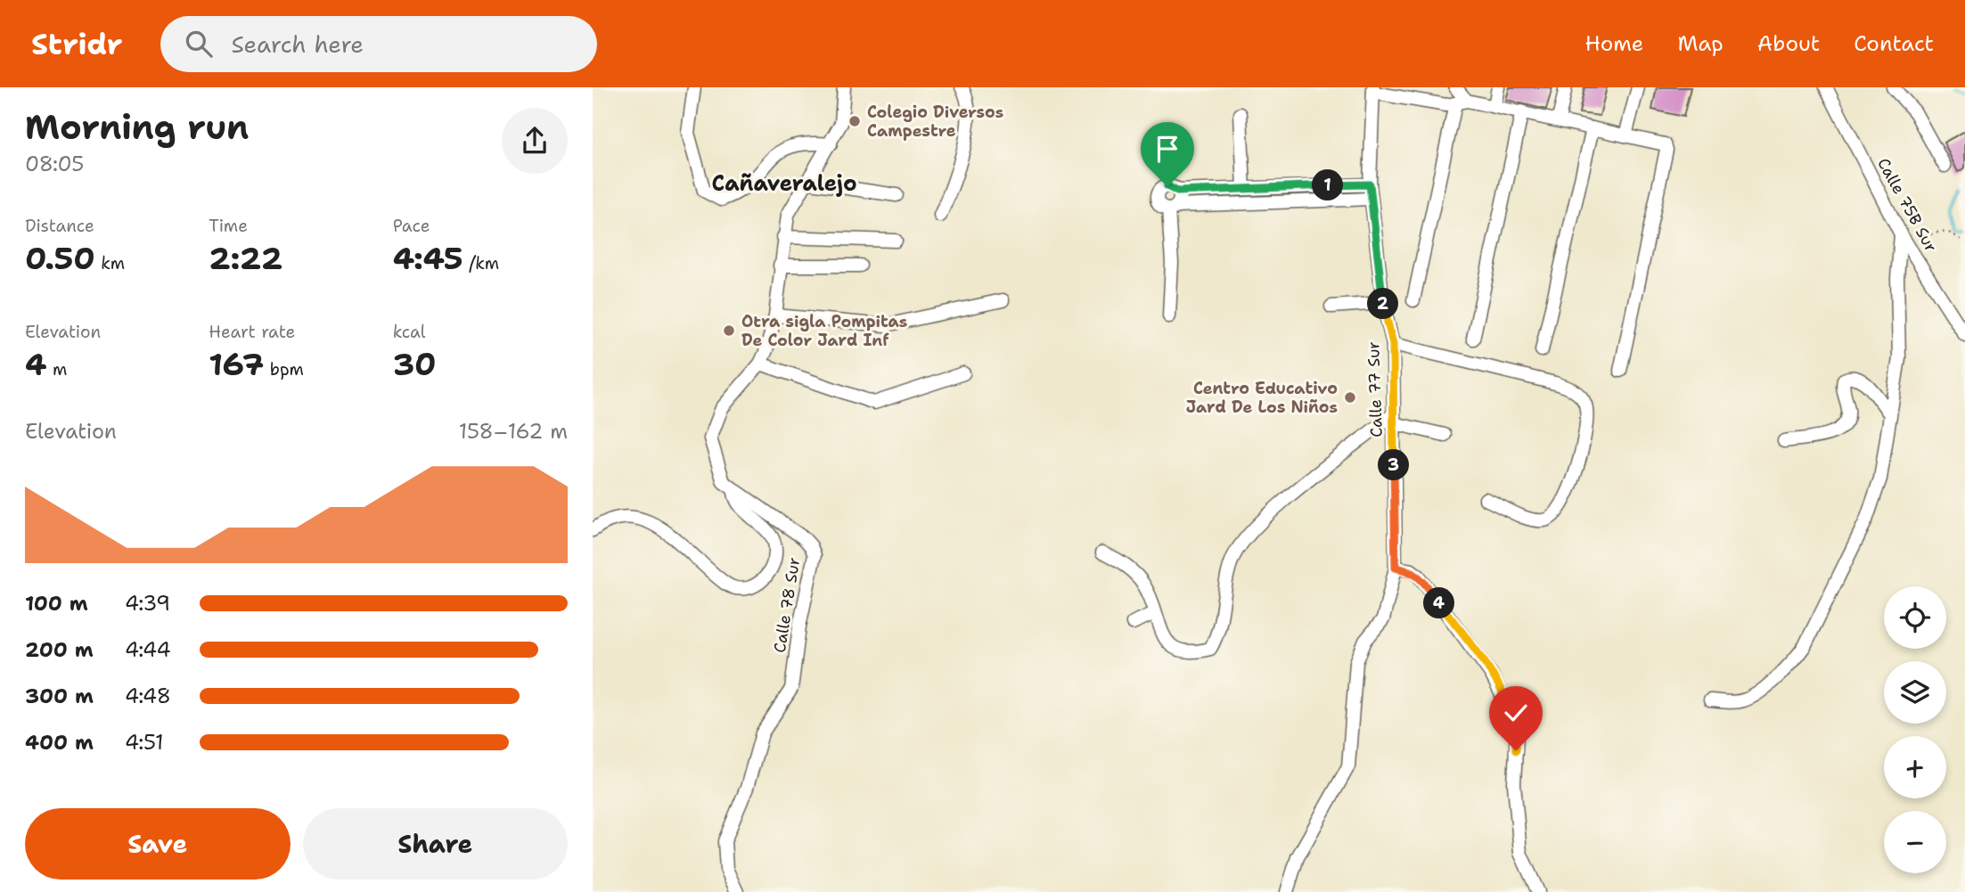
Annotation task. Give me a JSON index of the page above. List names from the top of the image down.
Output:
{
  "streets": {
    "street": ["Calle 75B Sur", "Calle 77 Sur", "Calle 78 Sur"]
  },
  "districts": ["Cañaveralejo"],
  "places": ["Colegio Diversos Campestre", "Otra sigla Pompitas De Color Jard Inf", "Centro Educativo Jard De Los Niños"],
  "page": {
    "header": "Stridr",
    "search": "Search here",
    "nav": [
      "Home",
      "Map",
      "About",
      "Contact"
    ],
    "heading": ["Morning run", "08:05"],
    "pins": [
      "1",
      "2",
      "3",
      "4"
    ],
    "stats": [
      ["Distance", "0.50 km"],
      ["Time", "2:22"],
      ["Pace", "4:45 /km"],
      ["Elevation", "4 m"],
      ["Heart rate", "167 bpm"],
      ["kcal", "30"]
    ],
    "chart": ["Elevation", "158–162 m"],
    "list": [
      {
        "name": "100 m",
        "note": "4:39"
      },
      {
        "name": "200 m",
        "note": "4:44"
      },
      {
        "name": "300 m",
        "note": "4:48"
      },
      {
        "name": "400 m",
        "note": "4:51"
      }
    ],
    "map_buttons": ["+", "−"],
    "buttons": ["Save", "Share"]
  }
}
